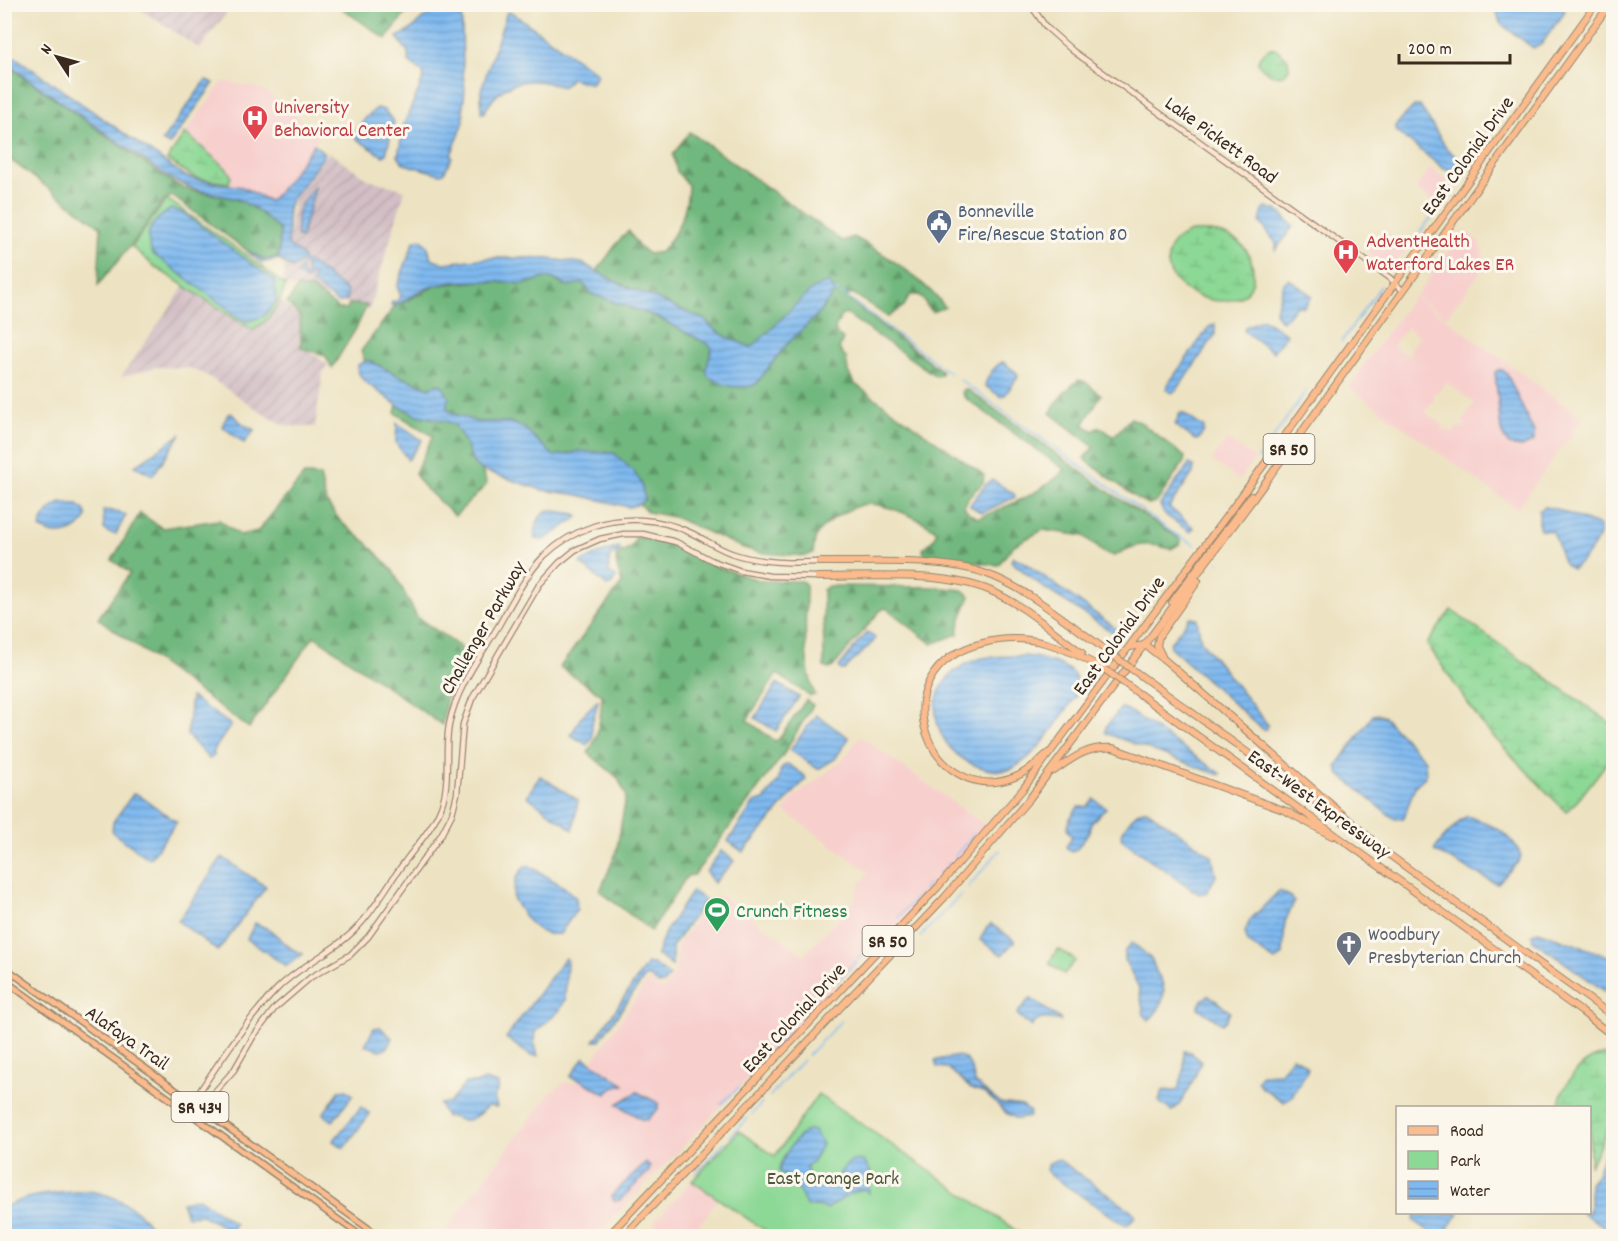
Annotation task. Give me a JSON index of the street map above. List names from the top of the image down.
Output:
{
  "streets": {
    "highway": [
      "East Colonial Drive",
      "SR 50",
      "Challenger Parkway",
      "East-West Expressway"
    ],
    "main road": ["Lake Pickett Road", "Alafaya Trail", "SR 434"]
  },
  "crossings": [
    ["Lake Pickett Road", "East Colonial Drive"],
    ["Challenger Parkway", "East-West Expressway"],
    ["Challenger Parkway", "Alafaya Trail"]
  ],
  "parks": ["East Orange Park"],
  "places": {
    "hospital": ["University Behavioral Center", "AdventHealth Waterford Lakes ER"],
    "public building": ["Bonneville Fire/Rescue Station 80"],
    "sports": ["Crunch Fitness"],
    "church": ["Woodbury Presbyterian Church"]
  },
  "legend": ["Road", "Park", "Water"],
  "scale_bar": "200 m",
  "north": "top left"
}
